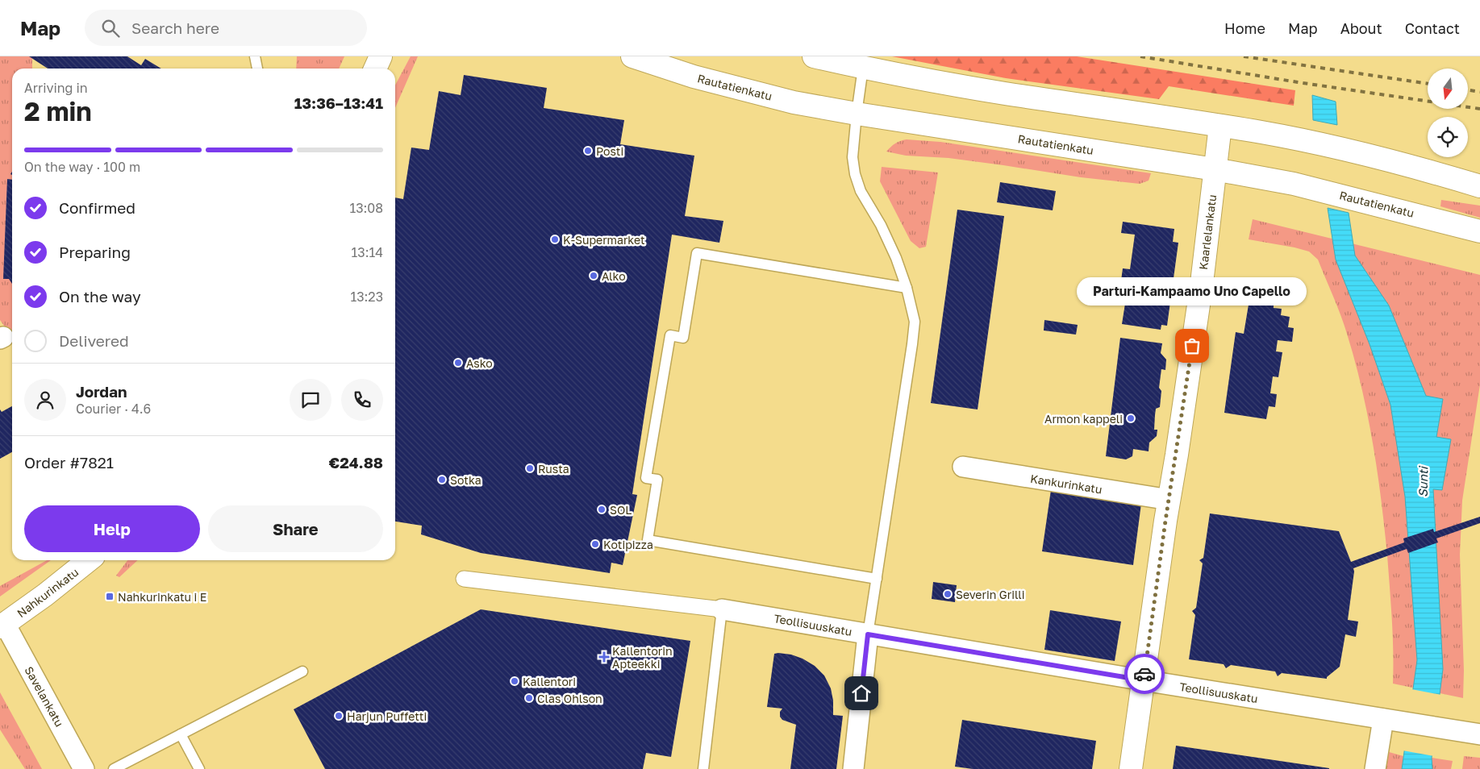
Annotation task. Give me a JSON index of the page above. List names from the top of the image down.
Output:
{
  "streets": {
    "main road": ["Rautatienkatu", "Kaarlelankatu", "Nahkurinkatu"],
    "street": ["Kankurinkatu", "Teollisuuskatu", "Savelankatu"]
  },
  "crossings": [
    ["Rautatienkatu", "Kaarlelankatu"],
    ["Kaarlelankatu", "Kankurinkatu"],
    ["Kaarlelankatu", "Teollisuuskatu"],
    ["Nahkurinkatu", "Savelankatu"]
  ],
  "water": ["Sunti"],
  "places": {
    "other": [
      "Posti",
      "K-Supermarket",
      "Alko",
      "Parturi-Kampaamo Uno Capello",
      "Asko",
      "Armon kappeli",
      "Rusta",
      "Sotka",
      "SOL",
      "Kotipizza",
      "Severin Grilli",
      "Kallentori",
      "Clas Ohlson",
      "Harjun Puffetti"
    ],
    "transit": ["Nahkurinkatu i E"],
    "health": ["Kallentorin Apteekki"]
  },
  "north": "bottom",
  "page": {
    "header": "Map",
    "search": "Search here",
    "nav": [
      "Home",
      "Map",
      "About",
      "Contact"
    ],
    "heading": ["2 min", "Arriving in", "13:36–13:41"],
    "panel": [
      "Jordan",
      "Courier · 4.6",
      "Order #7821",
      "€24.88"
    ],
    "bar": "On the way · 100 m",
    "list": [
      ["Confirmed", "13:08"],
      ["Preparing", "13:14"],
      ["On the way", "13:23"],
      "Delivered"
    ],
    "bubble": "Parturi-Kampaamo Uno Capello",
    "buttons": ["Help", "Share"]
  }
}
